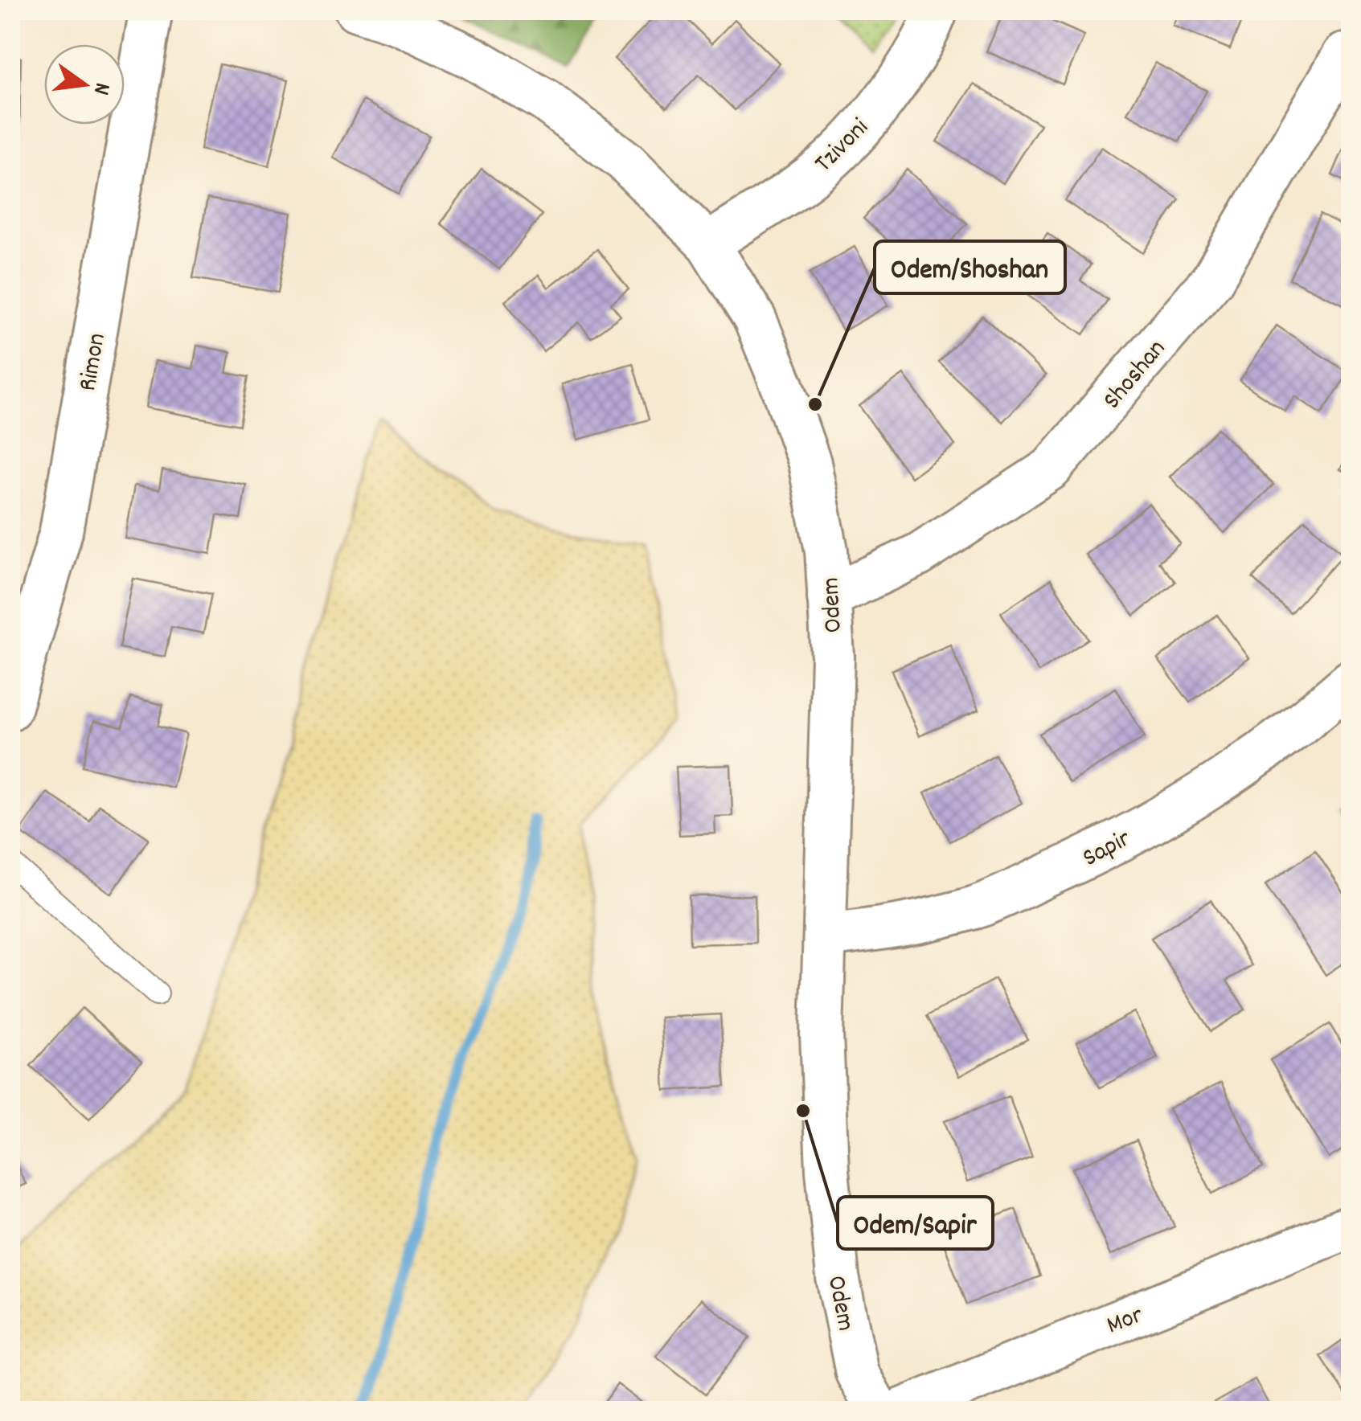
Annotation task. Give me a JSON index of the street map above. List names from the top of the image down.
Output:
{
  "streets": {
    "street": [
      "Tzivoni",
      "Rimon",
      "Shoshan",
      "Odem",
      "Sapir",
      "Mor"
    ]
  },
  "crossings": [
    ["Tzivoni", "Odem"],
    ["Shoshan", "Odem"],
    ["Odem", "Sapir"]
  ],
  "places": ["Odem/Shoshan", "Odem/Sapir"],
  "north": "right"
}
